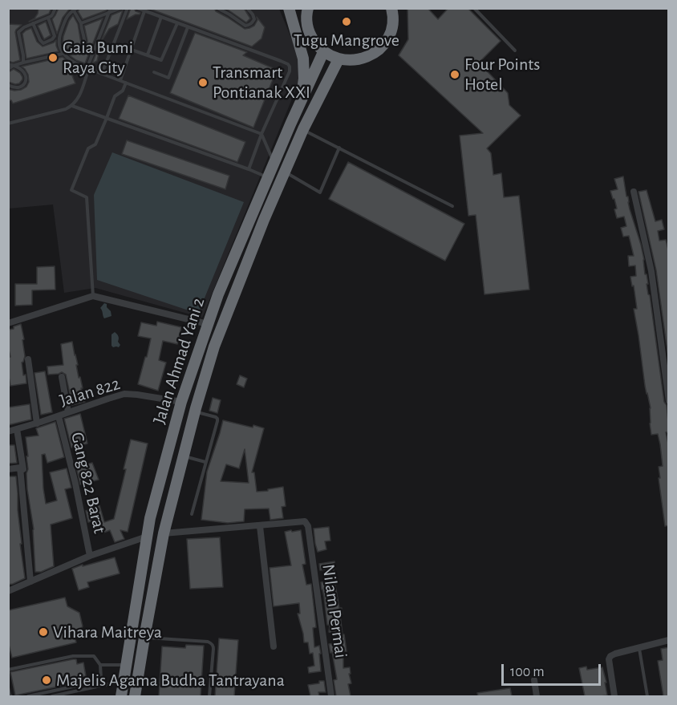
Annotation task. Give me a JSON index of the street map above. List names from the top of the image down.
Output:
{
  "streets": {
    "highway": ["Jalan Ahmad Yani 2"],
    "street": ["Jalan 822", "Gang 822 Barat", "Nilam Permai"]
  },
  "crossings": [
    ["Jalan Ahmad Yani 2", "Jalan 822"],
    ["Jalan 822", "Gang 822 Barat"]
  ],
  "places": [
    "Tugu Mangrove",
    "Gaia Bumi Raya City",
    "Four Points Hotel",
    "Transmart Pontianak XXI",
    "Vihara Maitreya",
    "Majelis Agama Budha Tantrayana"
  ],
  "scale_bar": "100 m"
}
